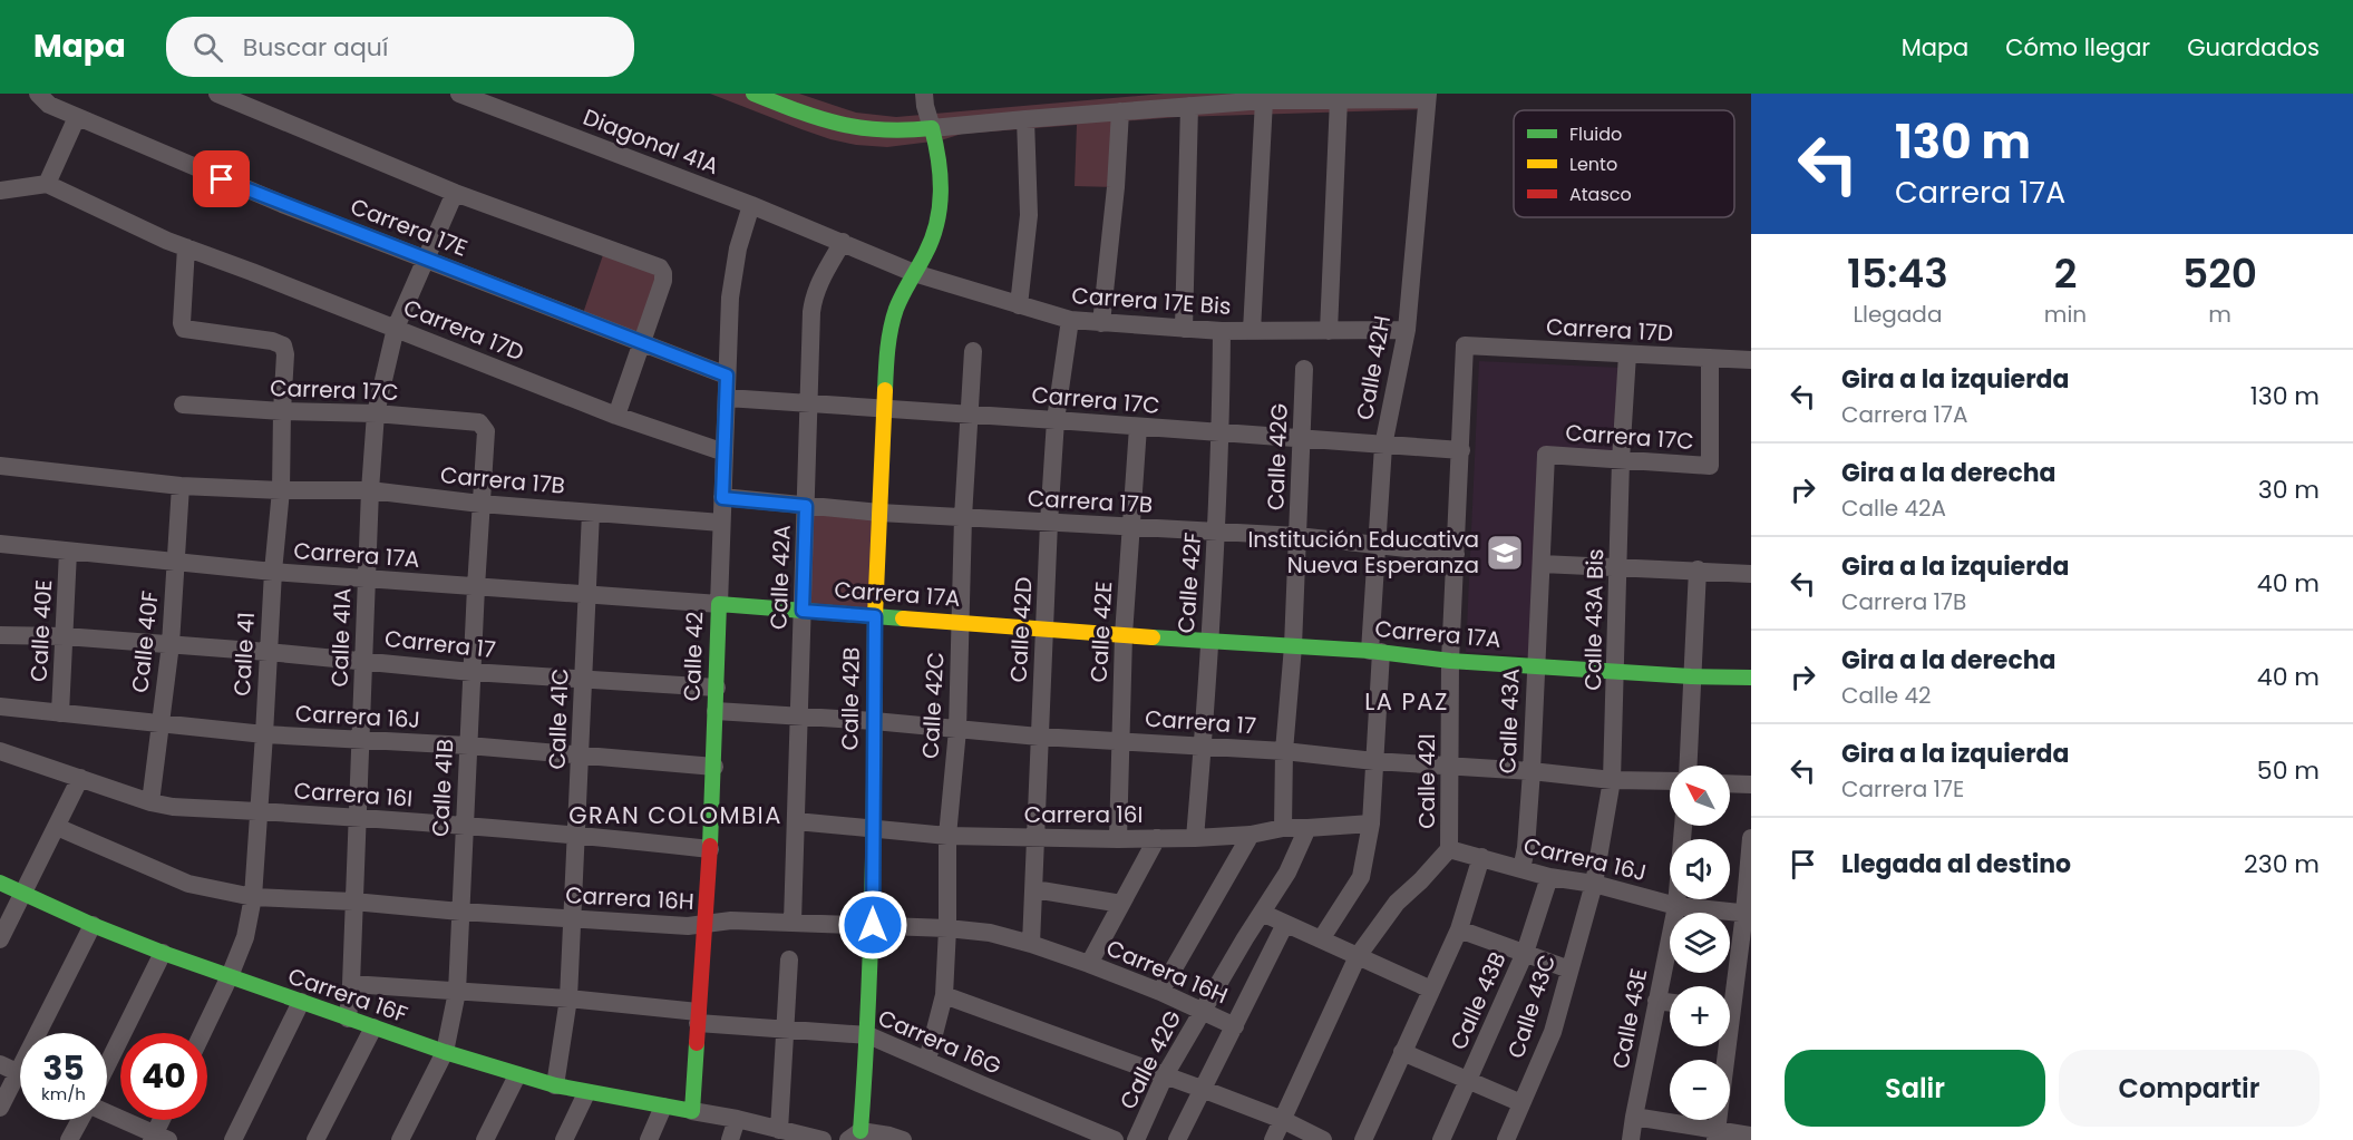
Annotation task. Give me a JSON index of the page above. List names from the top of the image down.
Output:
{
  "streets": {
    "street": [
      "Diagonal 41A",
      "Carrera 17E",
      "Carrera 17E Bis",
      "Carrera 17D",
      "Calle 42H",
      "Carrera 17C",
      "Calle 42G",
      "Carrera 17B",
      "Carrera 17A",
      "Calle 42A",
      "Calle 42F",
      "Calle 43A Bis",
      "Calle 42D",
      "Calle 40E",
      "Calle 42E",
      "Calle 41A",
      "Calle 40F",
      "Carrera 17",
      "Calle 41",
      "Calle 42",
      "Calle 42B",
      "Calle 42C",
      "Carrera 16J",
      "Calle 41C",
      "Calle 43A",
      "Calle 42I",
      "Calle 41B",
      "Carrera 16I",
      "Carrera 16H",
      "Carrera 16F",
      "Calle 43B",
      "Calle 43C",
      "Calle 43E",
      "Carrera 16G"
    ]
  },
  "crossings": [
    ["Diagonal 41A", "Carrera 17E Bis"],
    ["Diagonal 41A", "Calle 42"],
    ["Carrera 17E", "Calle 41A"],
    ["Carrera 17E", "Calle 42"],
    ["Carrera 17E Bis", "Calle 42H"],
    ["Carrera 17E Bis", "Calle 42A"],
    ["Carrera 17E Bis", "Calle 42F"],
    ["Carrera 17E Bis", "Calle 42D"],
    ["Carrera 17E Bis", "Calle 42"],
    ["Carrera 17E Bis", "Calle 42B"],
    ["Carrera 17D", "Carrera 17C"],
    ["Carrera 17D", "Calle 43A Bis"],
    ["Carrera 17D", "Calle 41A"],
    ["Carrera 17D", "Calle 41"],
    ["Carrera 17D", "Calle 42"],
    ["Carrera 17D", "Calle 42I"],
    ["Calle 42H", "Carrera 17C"],
    ["Calle 42H", "Carrera 17B"],
    ["Calle 42H", "Carrera 17A"],
    ["Calle 42H", "Carrera 17"],
    ["Calle 42H", "Carrera 16I"],
    ["Carrera 17C", "Calle 42G"],
    ["Carrera 17C", "Calle 42A"],
    ["Carrera 17C", "Calle 42F"],
    ["Carrera 17C", "Calle 43A Bis"],
    ["Carrera 17C", "Calle 42D"],
    ["Carrera 17C", "Calle 42E"],
    ["Carrera 17C", "Calle 41A"],
    ["Carrera 17C", "Calle 41"],
    ["Carrera 17C", "Calle 42"],
    ["Carrera 17C", "Calle 42B"],
    ["Carrera 17C", "Calle 42C"],
    ["Carrera 17C", "Calle 43A"],
    ["Carrera 17C", "Calle 42I"],
    ["Carrera 17C", "Calle 41B"],
    ["Calle 42G", "Carrera 17B"],
    ["Calle 42G", "Carrera 17A"],
    ["Calle 42G", "Carrera 17"],
    ["Calle 42G", "Carrera 16I"],
    ["Calle 42G", "Carrera 16H"],
    ["Calle 42G", "Carrera 16G"],
    ["Carrera 17B", "Calle 42A"],
    ["Carrera 17B", "Calle 42F"],
    ["Carrera 17B", "Calle 42D"],
    ["Carrera 17B", "Calle 42E"],
    ["Carrera 17B", "Calle 41A"],
    ["Carrera 17B", "Calle 40F"],
    ["Carrera 17B", "Calle 41"],
    ["Carrera 17B", "Calle 42"],
    ["Carrera 17B", "Calle 42B"],
    ["Carrera 17B", "Calle 42C"],
    ["Carrera 17B", "Calle 41C"],
    ["Carrera 17B", "Calle 42I"],
    ["Carrera 17B", "Calle 41B"],
    ["Carrera 17A", "Calle 42A"],
    ["Carrera 17A", "Calle 42F"],
    ["Carrera 17A", "Calle 43A Bis"],
    ["Carrera 17A", "Calle 42D"],
    ["Carrera 17A", "Calle 40E"],
    ["Carrera 17A", "Calle 42E"],
    ["Carrera 17A", "Calle 41A"],
    ["Carrera 17A", "Calle 40F"],
    ["Carrera 17A", "Calle 41"],
    ["Carrera 17A", "Calle 42"],
    ["Carrera 17A", "Calle 42B"],
    ["Carrera 17A", "Calle 42C"],
    ["Carrera 17A", "Calle 41C"],
    ["Carrera 17A", "Calle 43A"],
    ["Carrera 17A", "Calle 42I"],
    ["Carrera 17A", "Calle 41B"],
    ["Calle 42A", "Carrera 17"],
    ["Calle 42A", "Carrera 16I"],
    ["Calle 42A", "Carrera 16H"],
    ["Calle 42F", "Carrera 17"],
    ["Calle 42F", "Carrera 16I"],
    ["Calle 43A Bis", "Carrera 17"],
    ["Calle 43A Bis", "Carrera 16J"],
    ["Calle 43A Bis", "Calle 43C"],
    ["Calle 42D", "Carrera 17"],
    ["Calle 42D", "Carrera 16I"],
    ["Calle 42D", "Carrera 16H"],
    ["Calle 40E", "Carrera 17"],
    ["Calle 40E", "Carrera 16J"],
    ["Calle 42E", "Carrera 17"],
    ["Calle 42E", "Carrera 16I"],
    ["Calle 41A", "Carrera 17"],
    ["Calle 41A", "Carrera 16J"],
    ["Calle 41A", "Carrera 16I"],
    ["Calle 41A", "Carrera 16H"],
    ["Calle 41A", "Carrera 16F"],
    ["Calle 41A", "Carrera 16G"],
    ["Calle 40F", "Carrera 17"],
    ["Calle 40F", "Carrera 16J"],
    ["Calle 40F", "Carrera 16I"],
    ["Carrera 17", "Calle 41"],
    ["Carrera 17", "Calle 42"],
    ["Carrera 17", "Calle 42B"],
    ["Carrera 17", "Calle 42C"],
    ["Carrera 17", "Calle 41C"],
    ["Carrera 17", "Calle 43A"],
    ["Carrera 17", "Calle 42I"],
    ["Carrera 17", "Calle 41B"],
    ["Calle 41", "Carrera 16J"],
    ["Calle 41", "Carrera 16I"],
    ["Calle 41", "Carrera 16H"],
    ["Calle 41", "Carrera 16F"],
    ["Calle 42", "Carrera 16J"],
    ["Calle 42", "Carrera 16I"],
    ["Calle 42", "Carrera 16H"],
    ["Calle 42", "Carrera 16F"],
    ["Calle 42", "Carrera 16G"],
    ["Calle 42B", "Carrera 16I"],
    ["Calle 42B", "Carrera 16H"],
    ["Calle 42B", "Carrera 16G"],
    ["Calle 42C", "Carrera 16I"],
    ["Calle 42C", "Carrera 16H"],
    ["Calle 42C", "Carrera 16G"],
    ["Carrera 16J", "Calle 41C"],
    ["Carrera 16J", "Calle 43A"],
    ["Carrera 16J", "Calle 42I"],
    ["Carrera 16J", "Calle 41B"],
    ["Carrera 16J", "Calle 43B"],
    ["Carrera 16J", "Calle 43C"],
    ["Carrera 16J", "Calle 43E"],
    ["Calle 41C", "Carrera 16I"],
    ["Calle 41C", "Carrera 16H"],
    ["Calle 41C", "Carrera 16F"],
    ["Calle 41C", "Carrera 16G"],
    ["Calle 42I", "Carrera 16G"],
    ["Calle 41B", "Carrera 16I"],
    ["Calle 41B", "Carrera 16H"],
    ["Calle 41B", "Carrera 16F"],
    ["Calle 41B", "Carrera 16G"]
  ],
  "districts": ["LA PAZ", "GRAN COLOMBIA"],
  "places": {
    "school or university": ["Institución Educativa Nueva Esperanza"]
  },
  "legend": ["Fluido", "Lento", "Atasco"],
  "north": "top left",
  "page": {
    "header": "Mapa",
    "search": "Buscar aquí",
    "nav": ["Mapa", "Cómo llegar", "Guardados"],
    "turn": ["130 m", "Carrera 17A"],
    "eta": [
      "15:43",
      "Llegada",
      "2",
      "min",
      "520",
      "m"
    ],
    "list": [
      {
        "name": "Gira a la izquierda",
        "note": "Carrera 17A",
        "value": "130 m"
      },
      {
        "name": "Gira a la derecha",
        "note": "Calle 42A",
        "value": "30 m"
      },
      {
        "name": "Gira a la izquierda",
        "note": "Carrera 17B",
        "value": "40 m"
      },
      {
        "name": "Gira a la derecha",
        "note": "Calle 42",
        "value": "40 m"
      },
      {
        "name": "Gira a la izquierda",
        "note": "Carrera 17E",
        "value": "50 m"
      },
      {
        "name": "Llegada al destino",
        "value": "230 m"
      }
    ],
    "map_buttons": ["+", "−"],
    "speed": "35 km/h",
    "limit": "40",
    "buttons": ["Salir", "Compartir"]
  }
}
